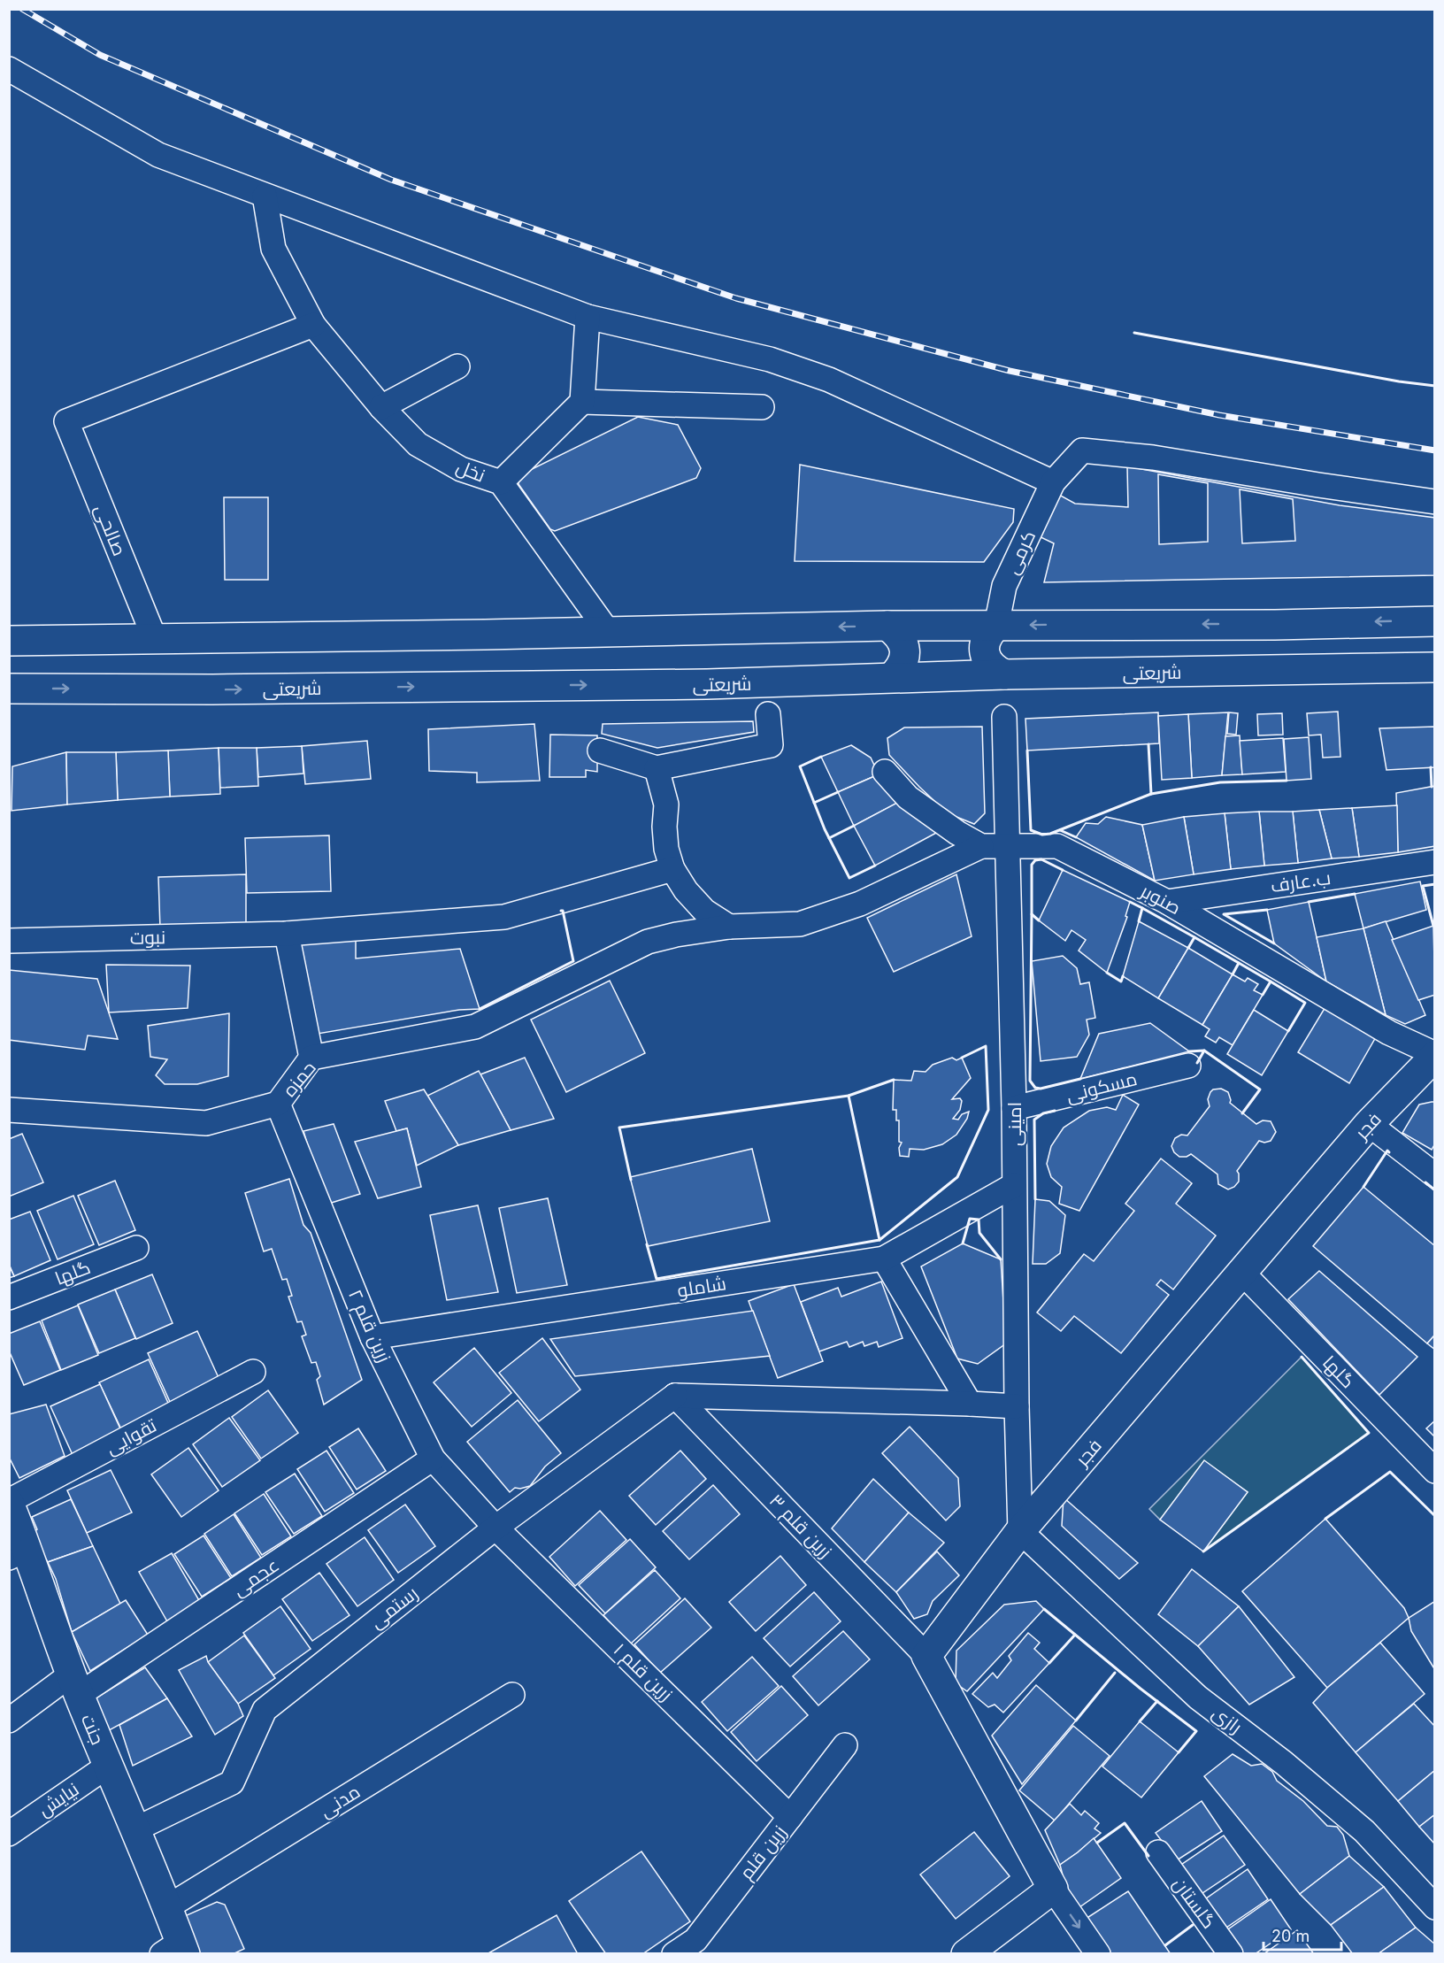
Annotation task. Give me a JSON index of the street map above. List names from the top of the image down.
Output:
{
  "streets": {
    "main road": ["شریعتی", "فجر", "جنت"],
    "street": [
      "نخل",
      "صالحی",
      "کرمی",
      "ب.عارف",
      "صنوبر",
      "نبوت",
      "حمزه",
      "مسکونی",
      "امینی",
      "گلها",
      "شاملو",
      "زرین قلم ۲",
      "تقوایی",
      "زرین قلم ۳",
      "عجمی",
      "رستمی",
      "زرین قلم ۱",
      "رازی",
      "نیایش",
      "مدنی",
      "زرین قلم",
      "گلستان"
    ]
  },
  "crossings": [
    ["نخل", "صالحی"],
    ["ب.عارف", "صنوبر"],
    ["صنوبر", "حمزه"],
    ["صنوبر", "امینی"],
    ["صنوبر", "فجر"],
    ["حمزه", "زرین قلم ۲"],
    ["مسکونی", "امینی"],
    ["امینی", "فجر"],
    ["امینی", "شاملو"],
    ["امینی", "رازی"],
    ["فجر", "گلها"],
    ["فجر", "زرین قلم ۳"],
    ["فجر", "رازی"],
    ["شاملو", "زرین قلم ۲"],
    ["زرین قلم ۲", "عجمی"],
    ["زرین قلم ۲", "رستمی"],
    ["زرین قلم ۲", "زرین قلم ۱"],
    ["تقوایی", "جنت"],
    ["زرین قلم ۳", "رستمی"],
    ["عجمی", "جنت"],
    ["رستمی", "زرین قلم ۱"],
    ["رستمی", "جنت"],
    ["زرین قلم ۱", "زرین قلم"],
    ["جنت", "نیایش"],
    ["جنت", "مدنی"]
  ],
  "scale_bar": "20 m"
}
